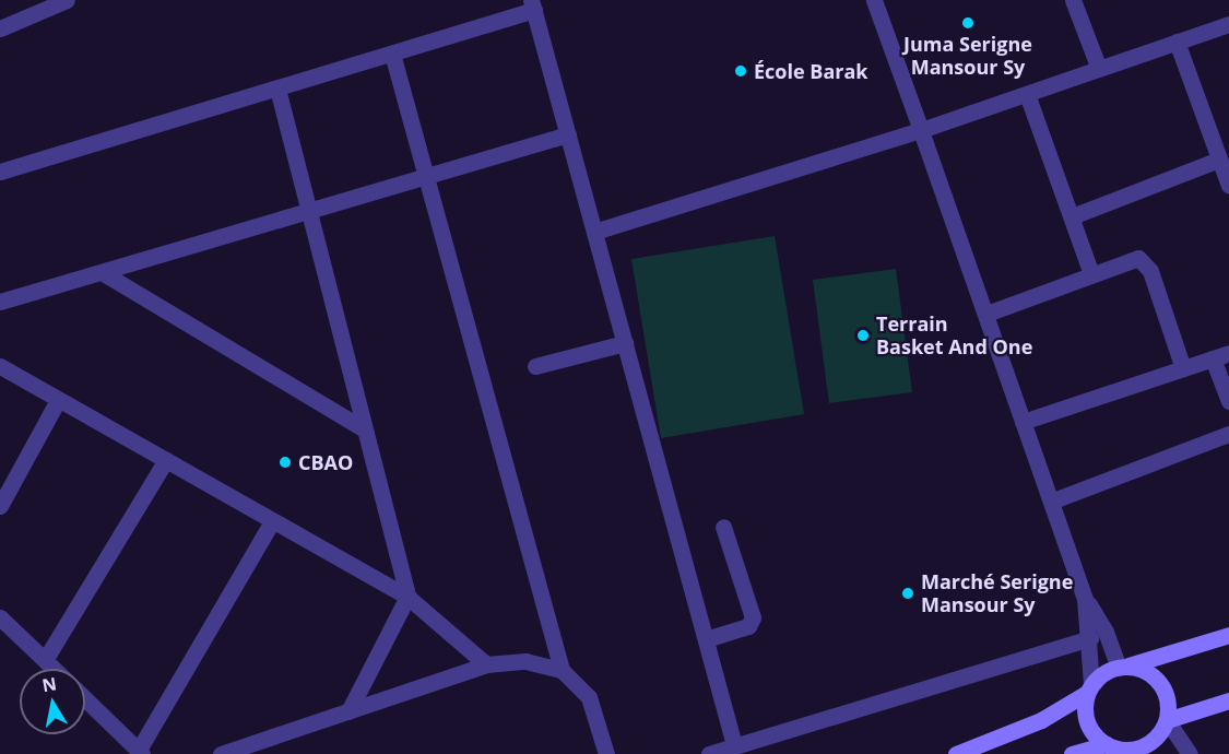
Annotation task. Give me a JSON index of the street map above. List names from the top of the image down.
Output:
{
  "places": [
    "Juma Serigne Mansour Sy",
    "École Barak",
    "Terrain Basket And One",
    "CBAO",
    "Marché Serigne Mansour Sy"
  ],
  "north": "top"
}
